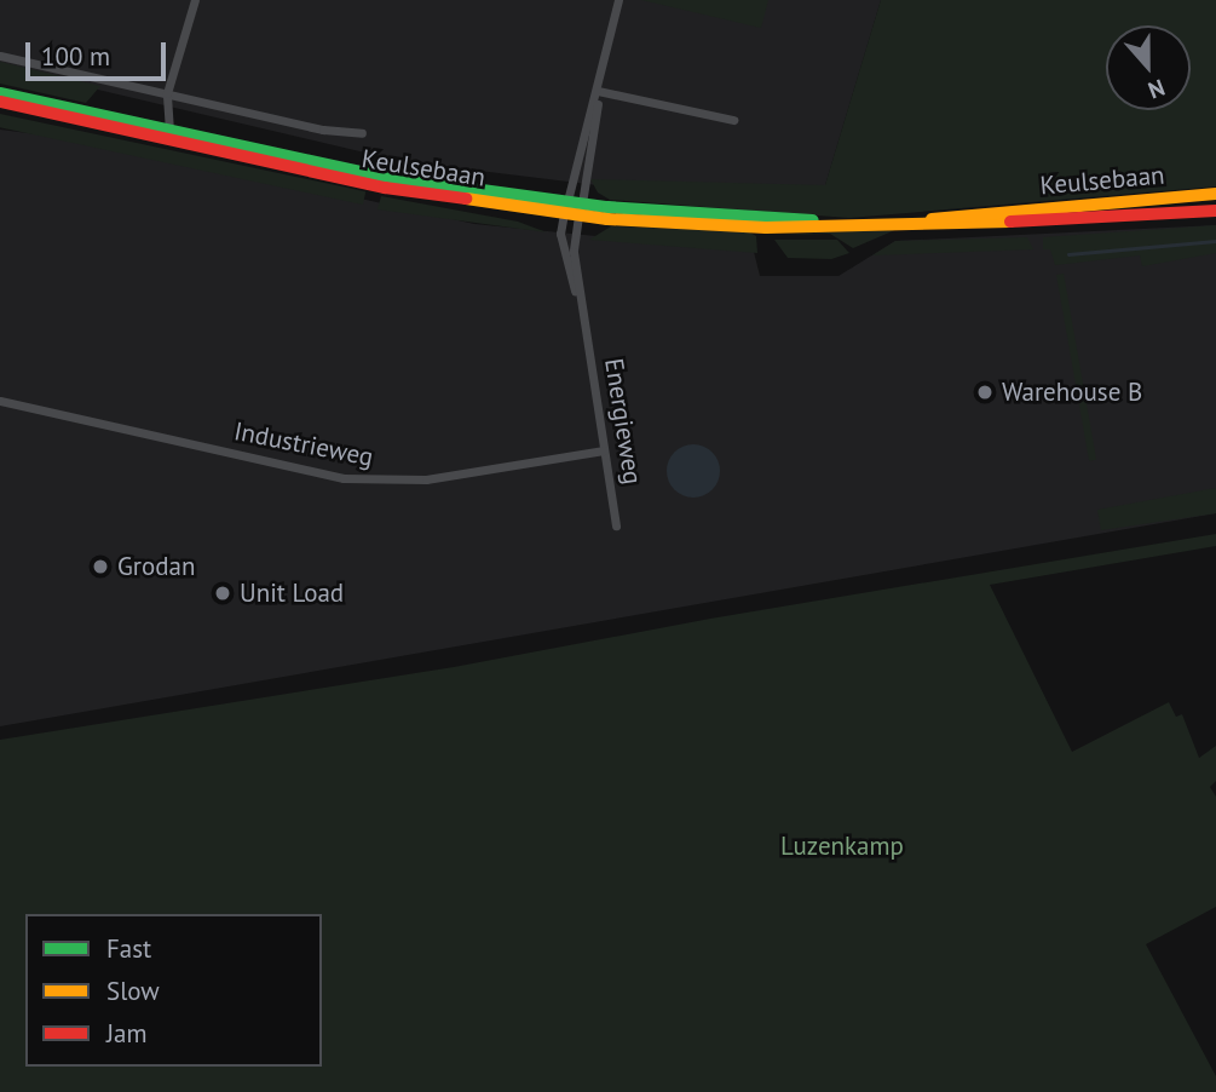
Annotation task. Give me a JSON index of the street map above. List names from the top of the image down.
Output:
{
  "streets": {
    "main road": ["Keulsebaan"],
    "street": ["Energieweg", "Industrieweg"]
  },
  "crossings": [
    ["Keulsebaan", "Energieweg"],
    ["Energieweg", "Industrieweg"]
  ],
  "parks": ["Luzenkamp"],
  "places": ["Warehouse B", "Grodan", "Unit Load"],
  "legend": ["Fast", "Slow", "Jam"],
  "scale_bar": "100 m",
  "north": "bottom"
}
